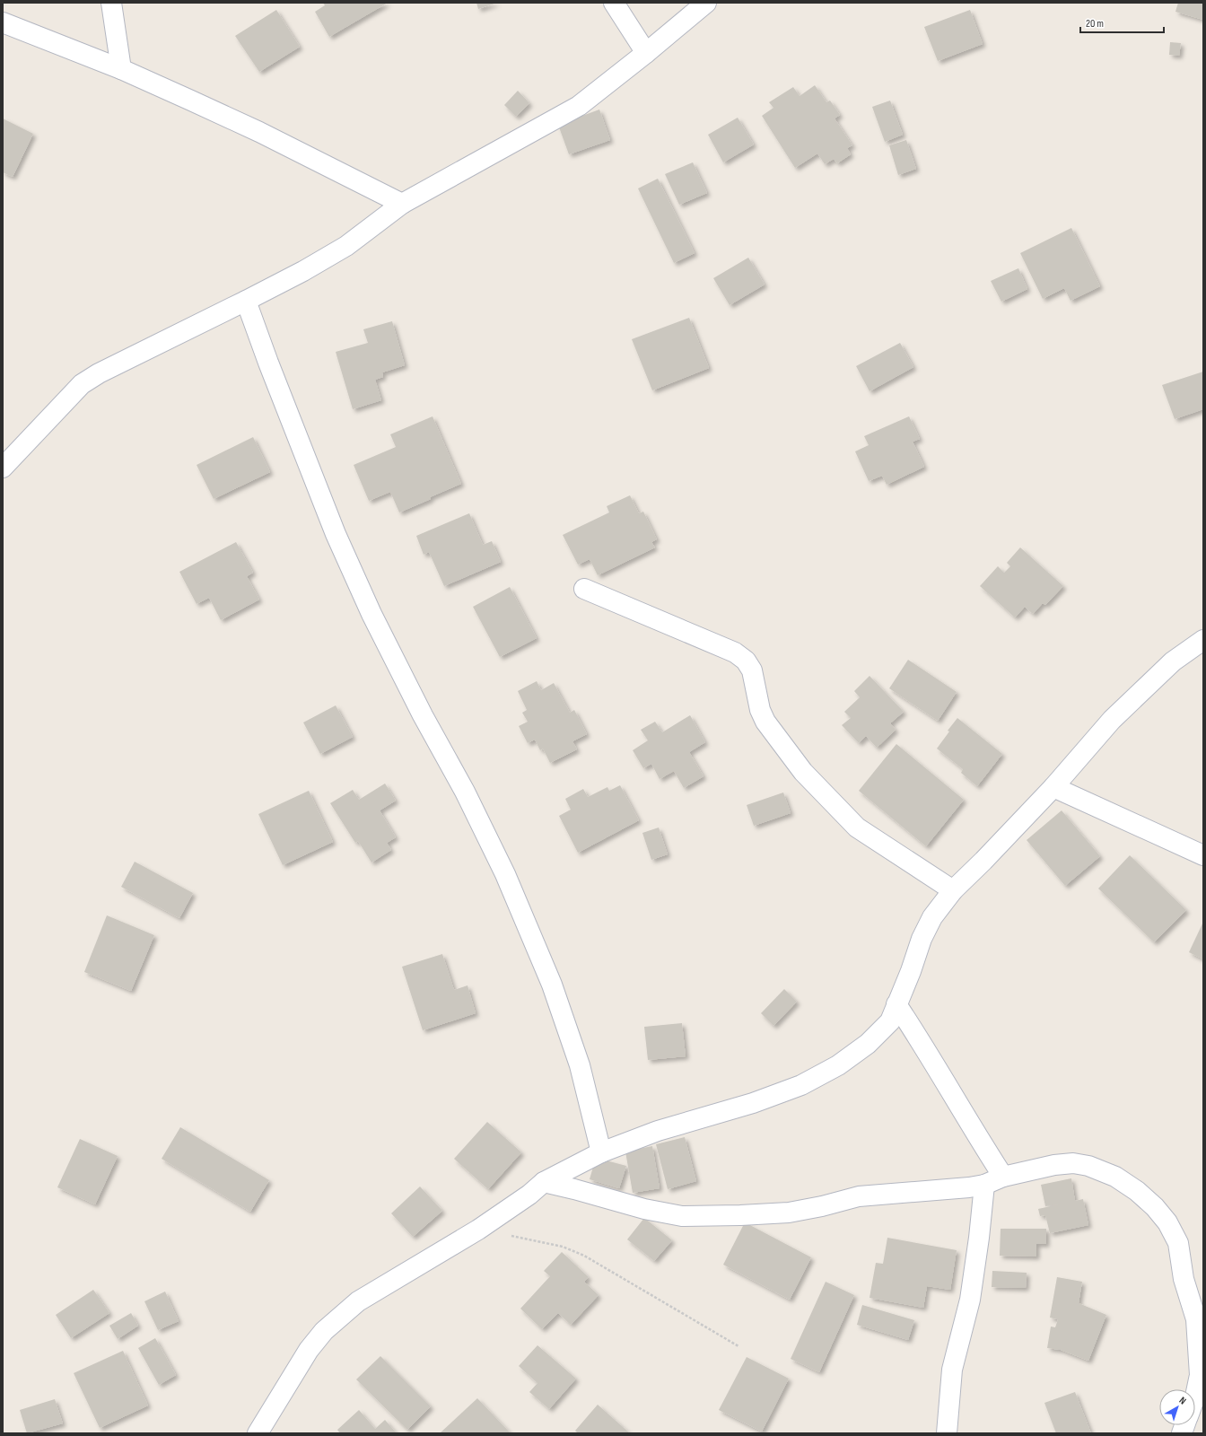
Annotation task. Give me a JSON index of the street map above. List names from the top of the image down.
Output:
{
  "scale_bar": "20 m",
  "north": "top right"
}
